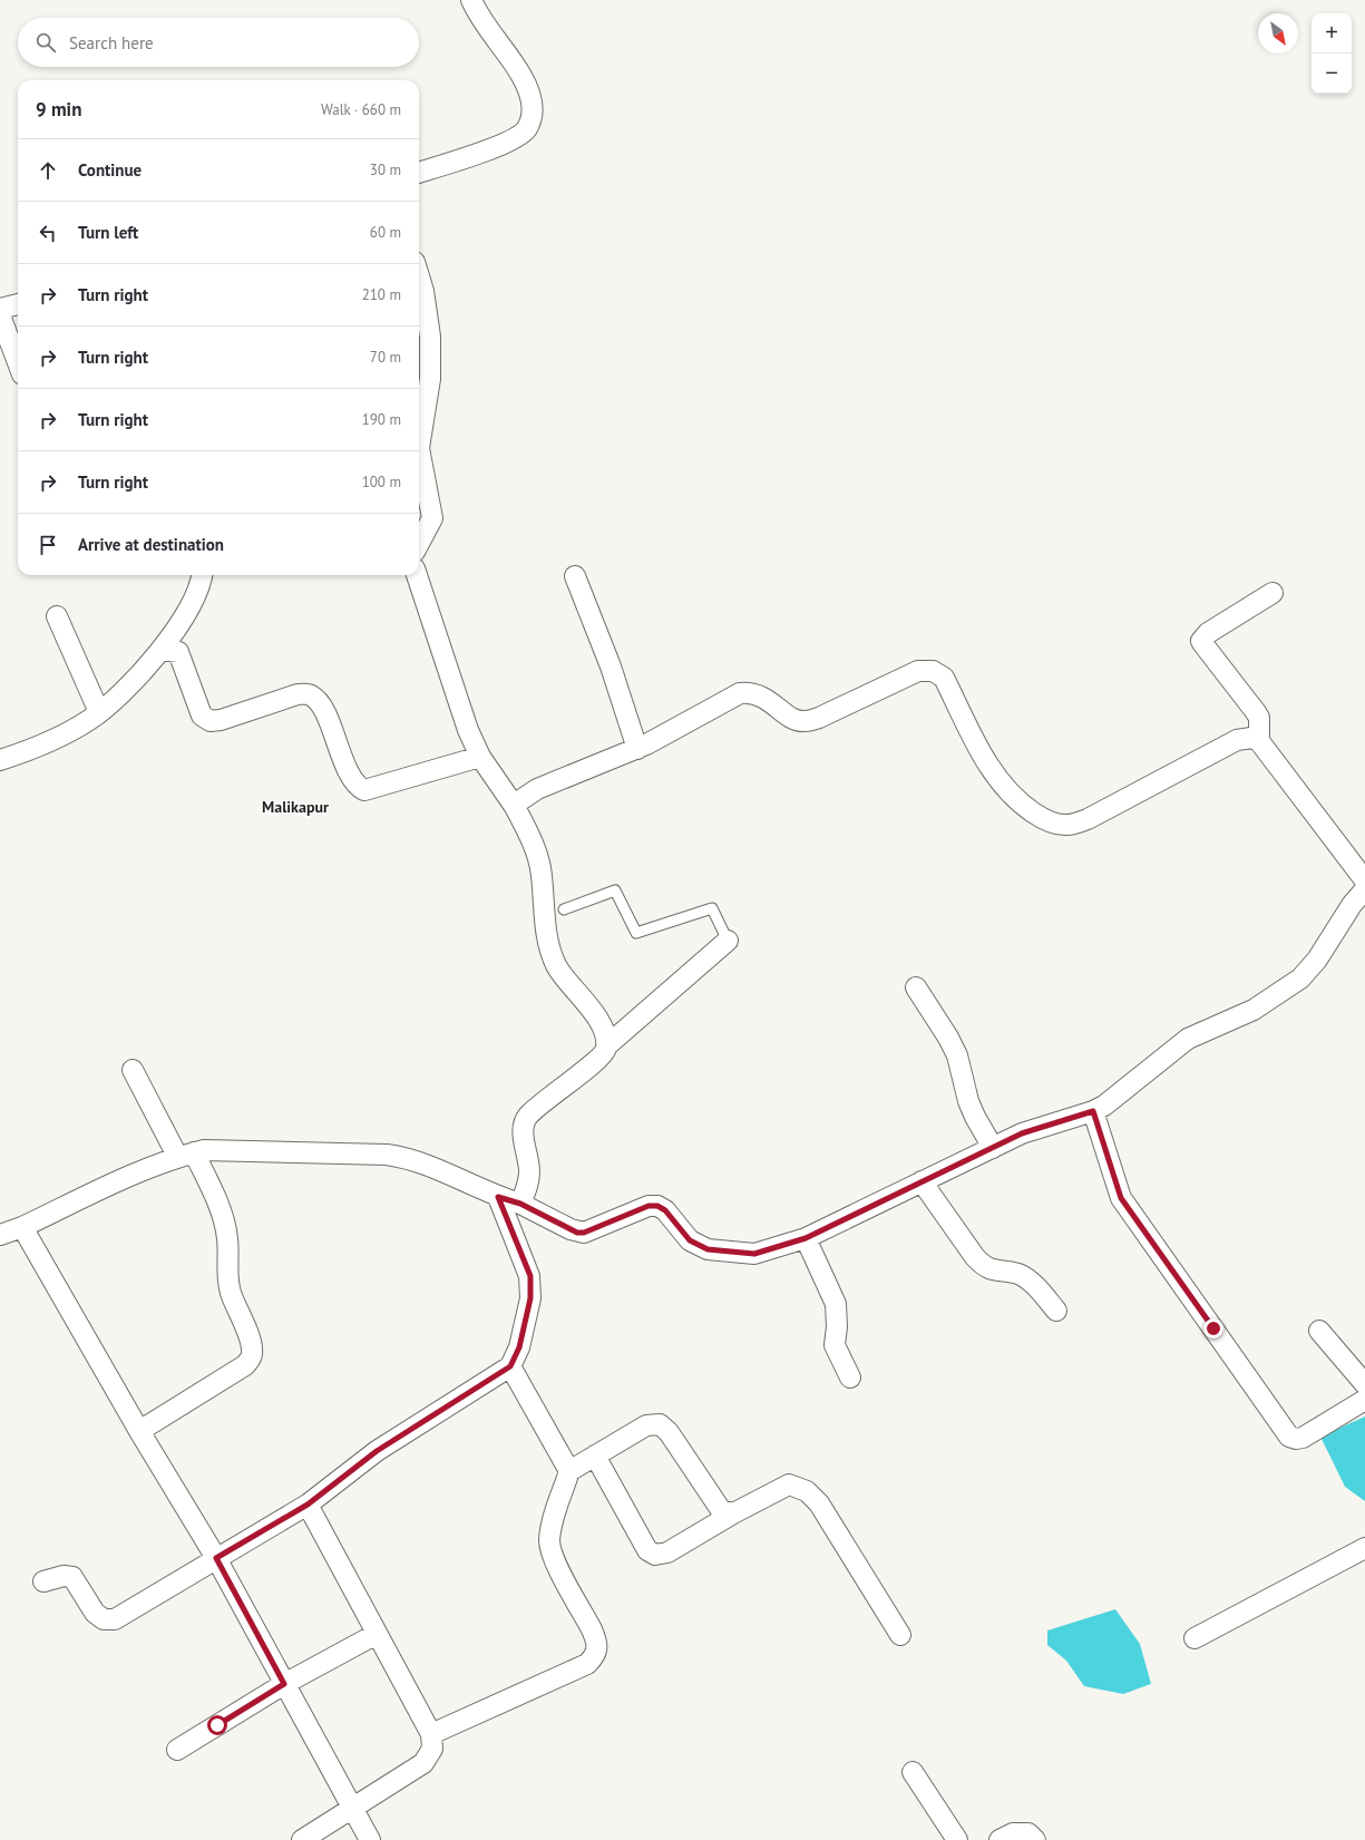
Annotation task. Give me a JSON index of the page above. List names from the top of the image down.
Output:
{
  "districts": ["Malikapur"],
  "north": "bottom right",
  "page": {
    "map_buttons": ["+", "−"],
    "search": "Search here",
    "heading": ["9 min", "Walk · 660 m"],
    "list": [
      ["Continue", "30 m"],
      ["Turn left", "60 m"],
      ["Turn right", "210 m"],
      ["Turn right", "70 m"],
      ["Turn right", "190 m"],
      ["Turn right", "100 m"],
      "Arrive at destination"
    ]
  }
}
